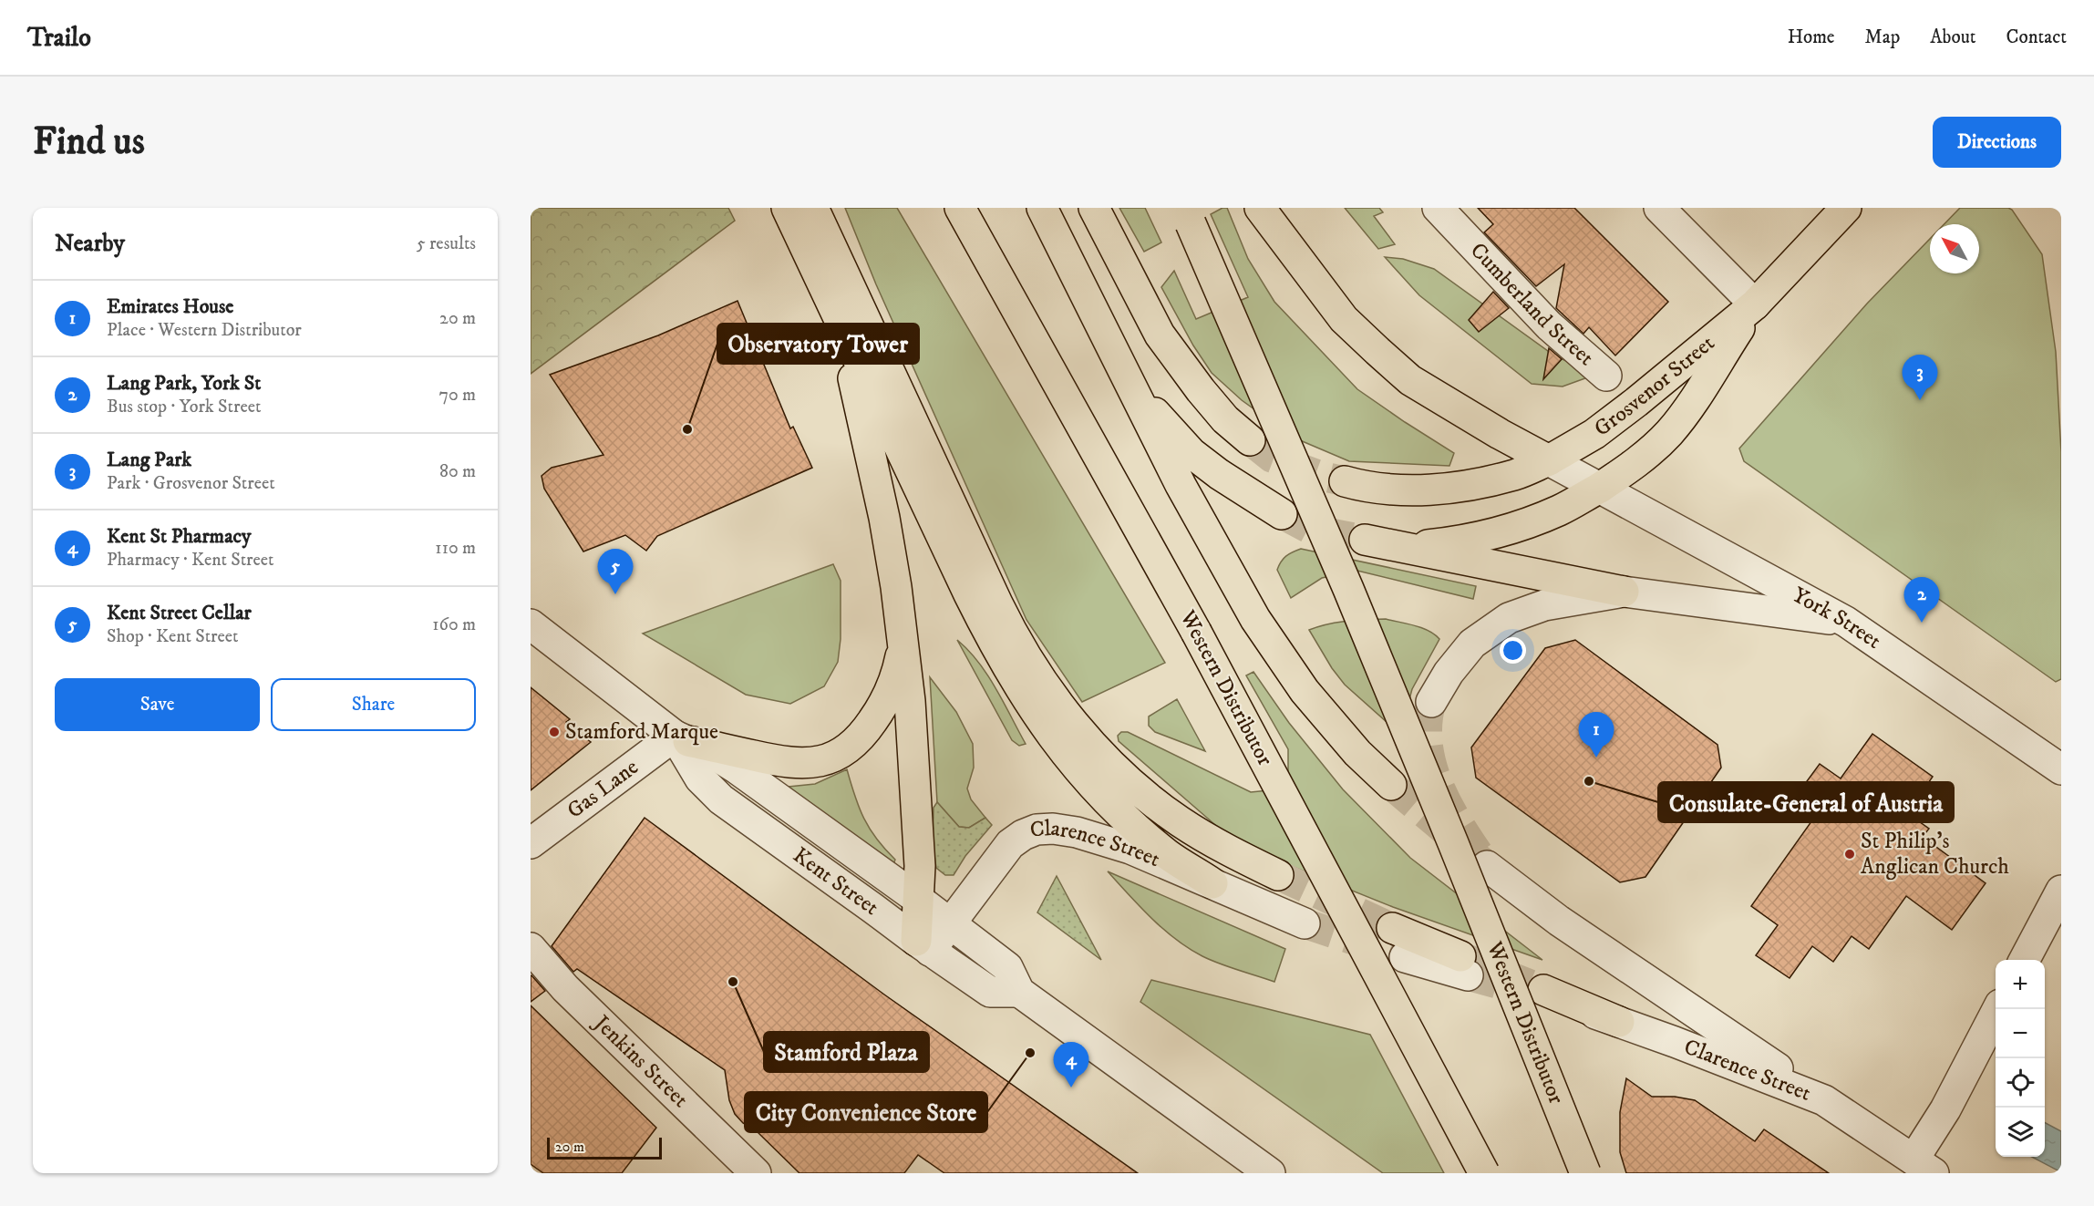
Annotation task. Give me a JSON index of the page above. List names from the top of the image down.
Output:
{
  "streets": {
    "main road": ["Grosvenor Street", "Western Distributor"],
    "street": [
      "Cumberland Street",
      "York Street",
      "Gas Lane",
      "Clarence Street",
      "Kent Street",
      "Jenkins Street"
    ]
  },
  "crossings": [
    ["Grosvenor Street", "York Street"],
    ["Gas Lane", "Kent Street"],
    ["Clarence Street", "Kent Street"]
  ],
  "places": [
    "Observatory Tower",
    "Stamford Marque",
    "Consulate-General of Austria",
    "St Philip's Anglican Church",
    "Stamford Plaza",
    "City Convenience Store"
  ],
  "scale_bar": "20 m",
  "north": "top left",
  "page": {
    "header": "Trailo",
    "nav": [
      "Home",
      "Map",
      "About",
      "Contact"
    ],
    "buttons": [
      "Directions",
      ["Save", "Share"]
    ],
    "title": "Find us",
    "heading": ["Nearby", "5 results"],
    "list": [
      {
        "mark": "1",
        "name": "Emirates House",
        "note": "Place · Western Distributor",
        "value": "20 m"
      },
      {
        "mark": "2",
        "name": "Lang Park, York St",
        "note": "Bus stop · York Street",
        "value": "70 m"
      },
      {
        "mark": "3",
        "name": "Lang Park",
        "note": "Park · Grosvenor Street",
        "value": "80 m"
      },
      {
        "mark": "4",
        "name": "Kent St Pharmacy",
        "note": "Pharmacy · Kent Street",
        "value": "110 m"
      },
      {
        "mark": "5",
        "name": "Kent Street Cellar",
        "note": "Shop · Kent Street",
        "value": "160 m"
      }
    ],
    "pins": [
      "3",
      "5",
      "2",
      "1",
      "4"
    ],
    "map_buttons": ["+", "−"],
    "scale": "20 m"
  }
}
